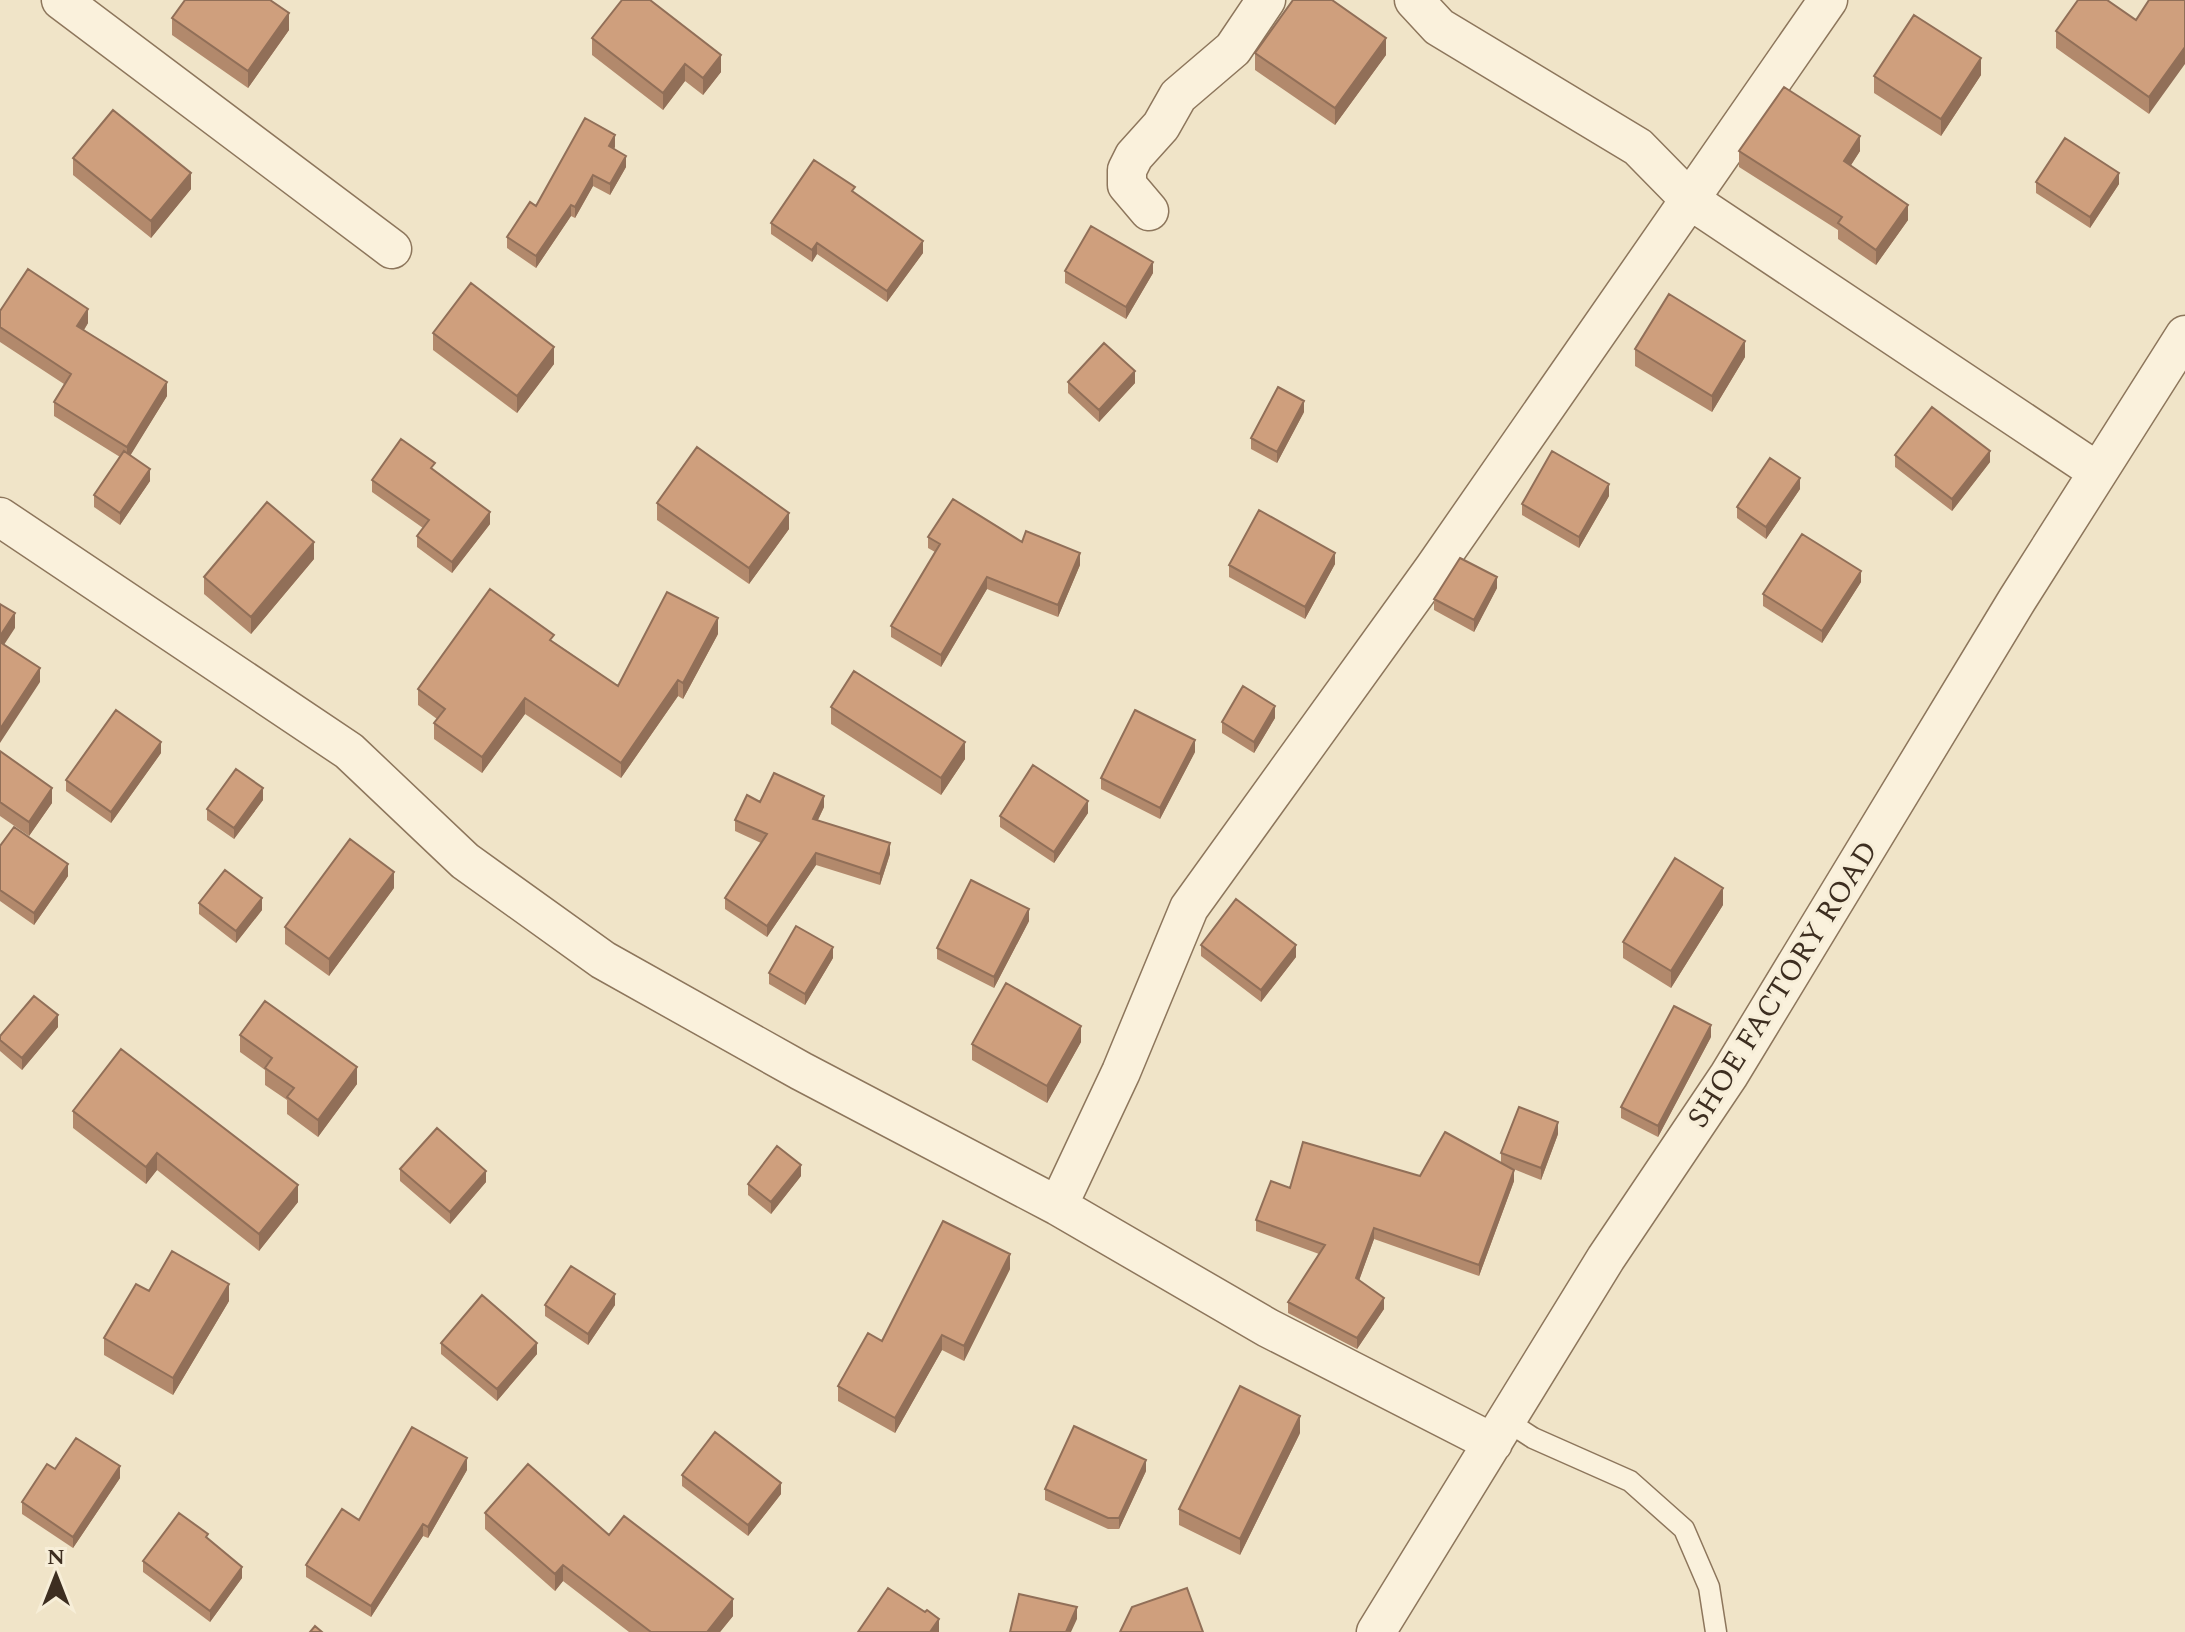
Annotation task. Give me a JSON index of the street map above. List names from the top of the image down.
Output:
{
  "streets": {
    "street": ["SHOE FACTORY ROAD"]
  },
  "north": "top"
}
